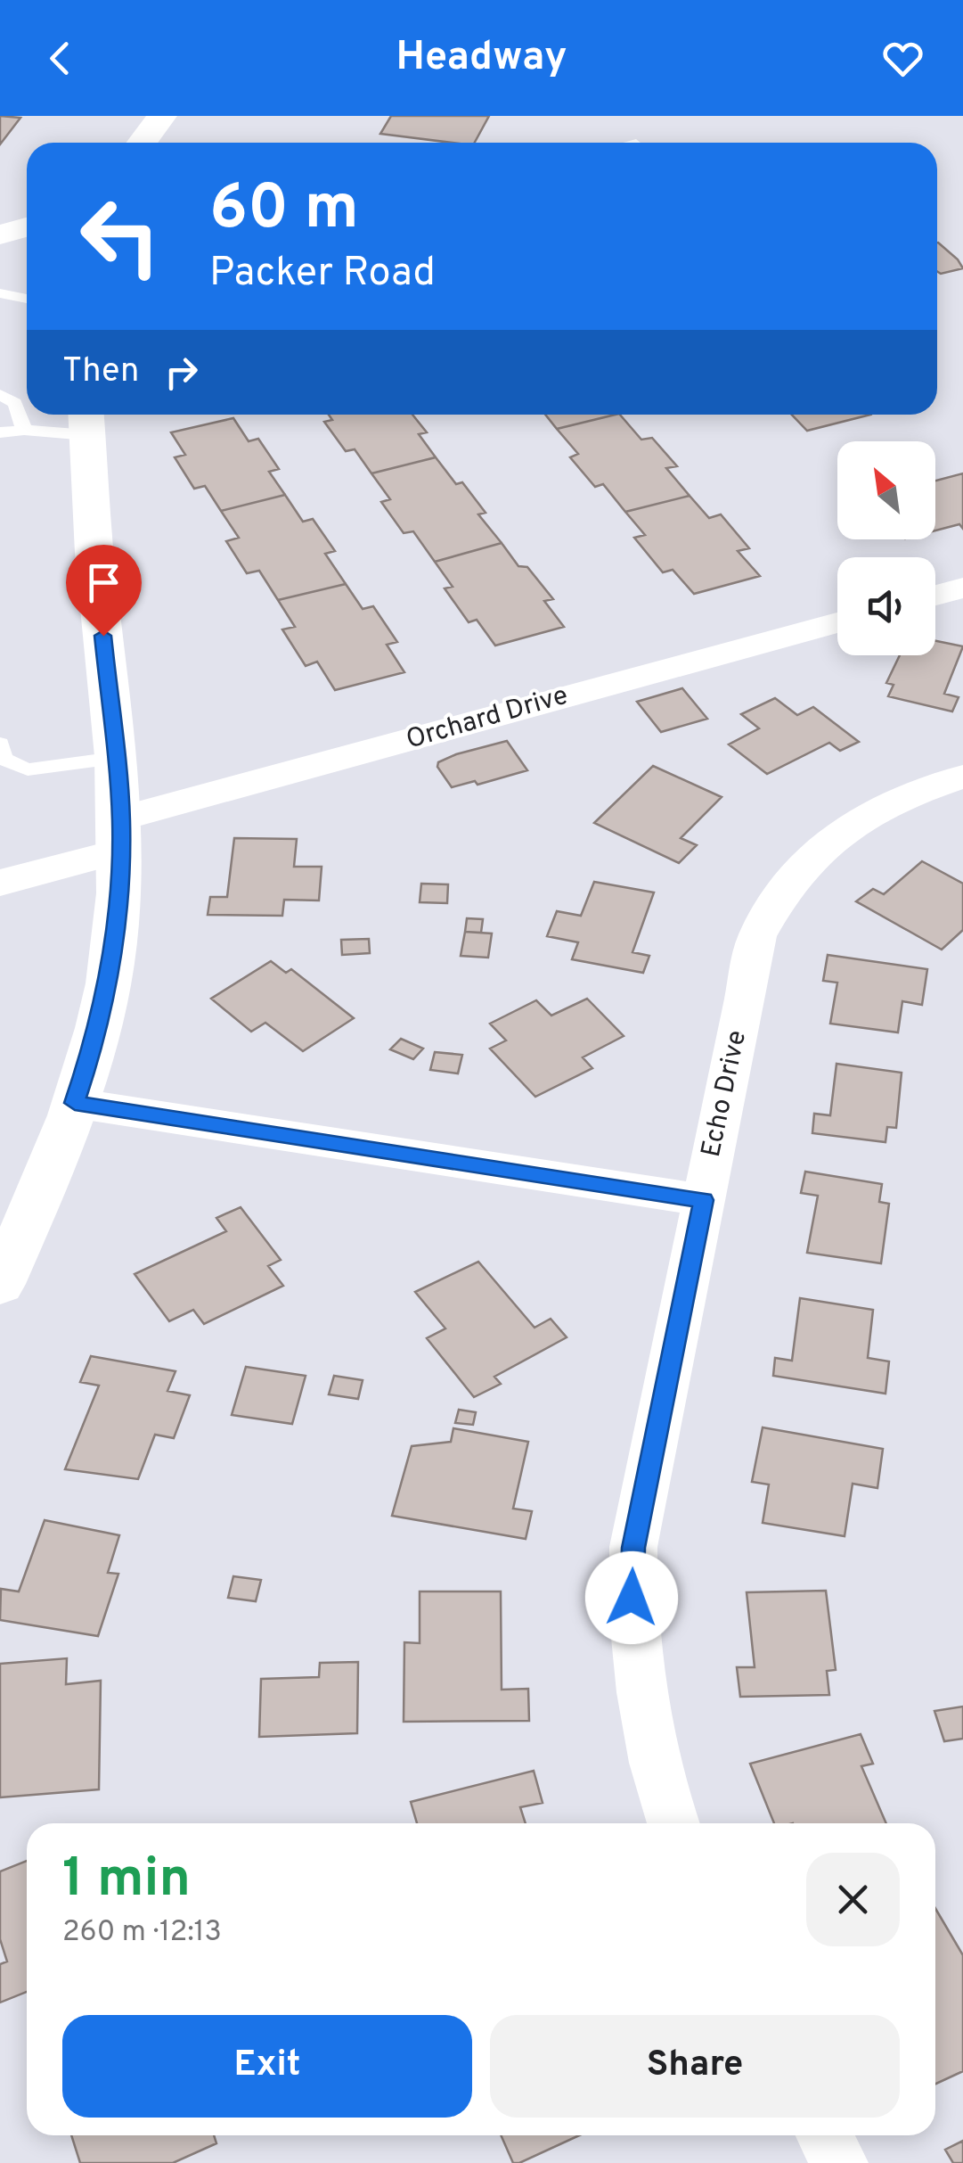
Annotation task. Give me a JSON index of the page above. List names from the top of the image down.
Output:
{
  "streets": {
    "street": ["Orchard Drive", "Echo Drive"]
  },
  "north": "top left",
  "page": {
    "header": "Headway",
    "turn": ["60 m", "Packer Road"],
    "then": "Then",
    "heading": ["1 min", "260 m · 12:13"],
    "buttons": ["Exit", "Share"]
  }
}
